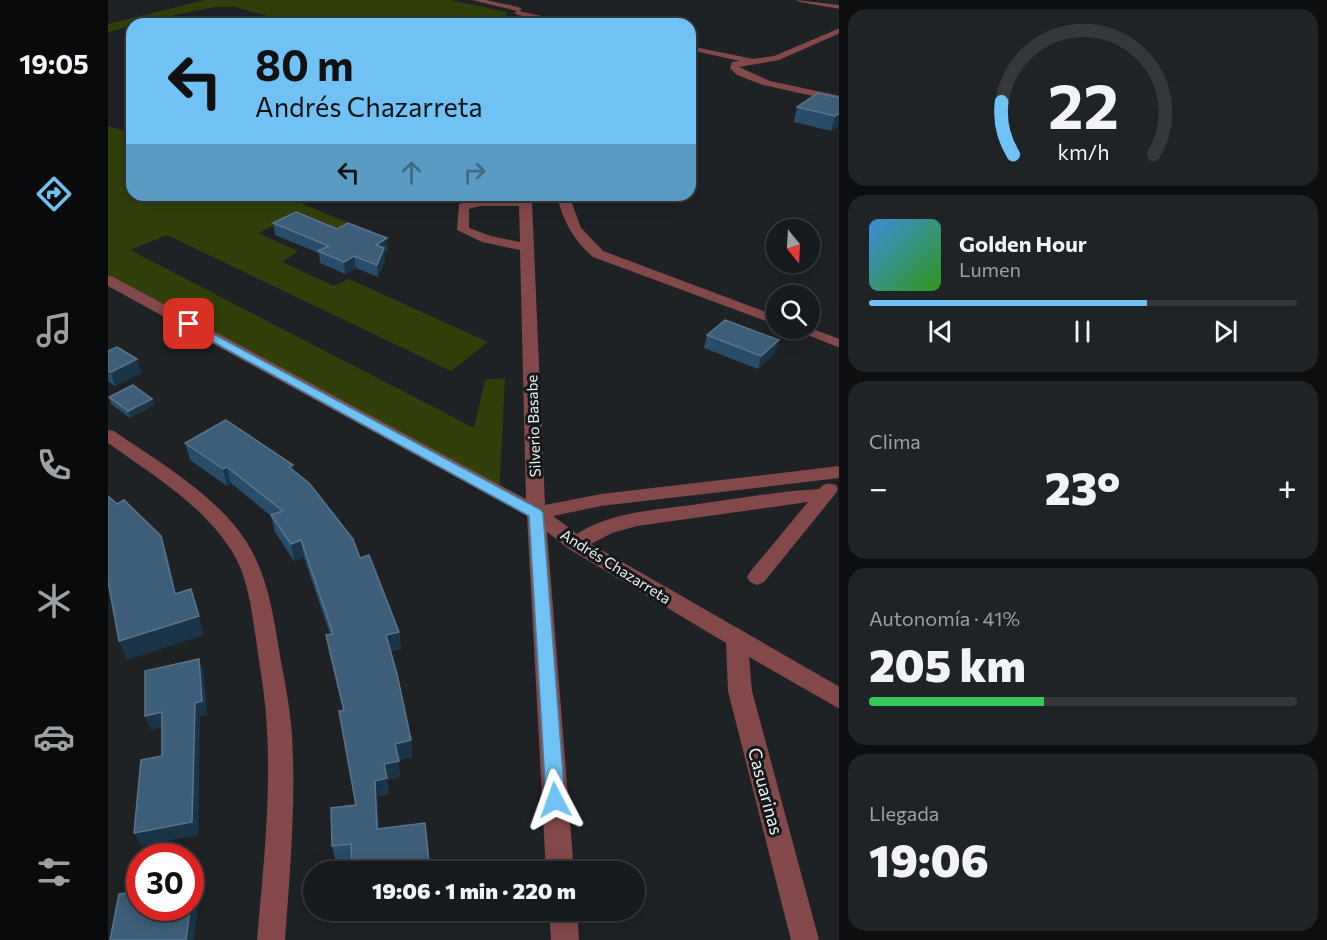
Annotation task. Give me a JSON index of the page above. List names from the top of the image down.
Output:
{
  "streets": {
    "street": ["Silverio Basabe", "Andrés Chazarreta", "Casuarinas"]
  },
  "crossings": [
    ["Silverio Basabe", "Andrés Chazarreta"],
    ["Andrés Chazarreta", "Casuarinas"]
  ],
  "north": "bottom",
  "page": {
    "tabs": "19:05",
    "turn": ["80 m", "Andrés Chazarreta"],
    "song": ["Golden Hour", "Lumen"],
    "tile": [
      "Clima",
      ["Autonomía · 41%", "205 km"],
      ["Llegada", "19:06"]
    ],
    "heat": ["−", "23°", "+"],
    "limit": "30",
    "trip": "19:06 · 1 min · 220 m",
    "gauge": ["22", "km/h"]
  }
}
